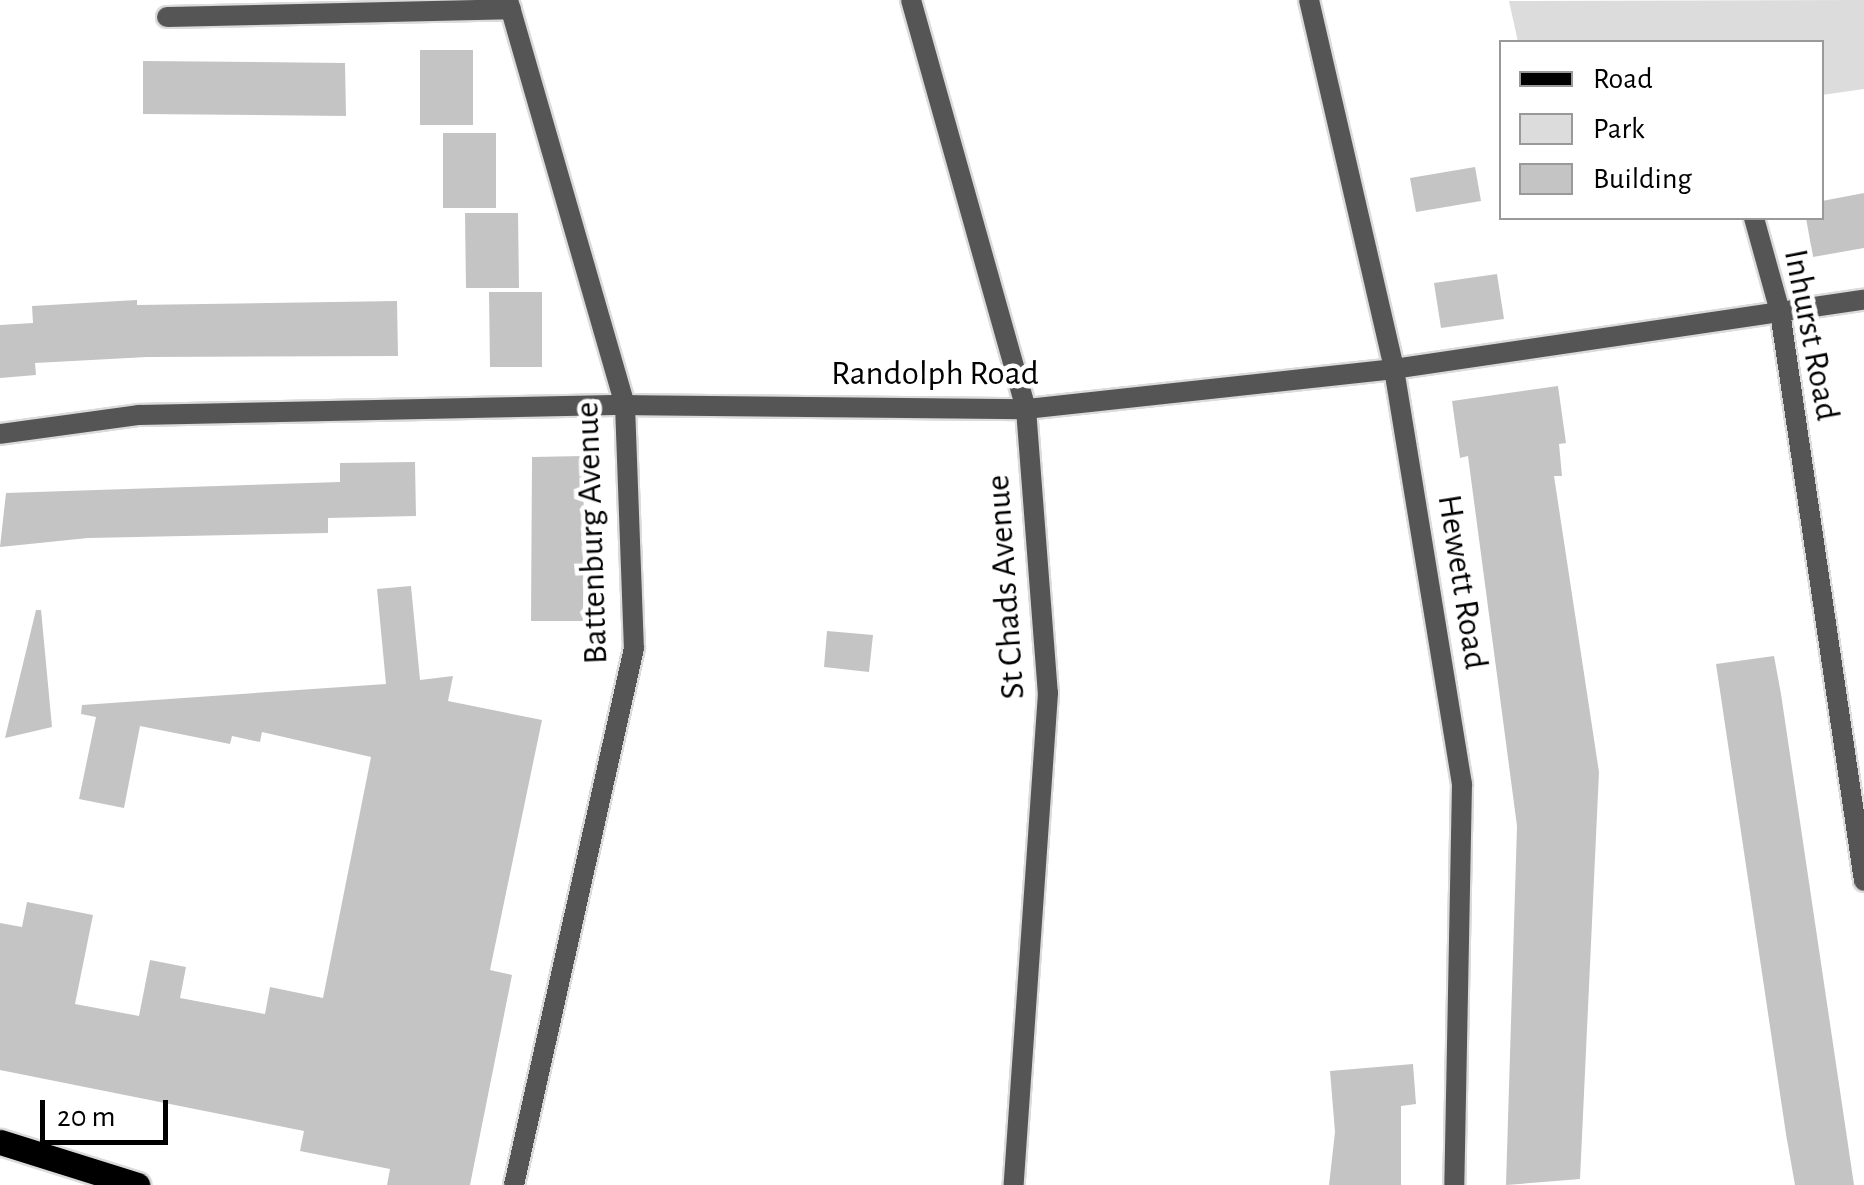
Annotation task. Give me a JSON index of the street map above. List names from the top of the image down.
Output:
{
  "streets": {
    "street": [
      "Inhurst Road",
      "Randolph Road",
      "Battenburg Avenue",
      "Hewett Road",
      "St Chads Avenue"
    ]
  },
  "crossings": [
    ["Inhurst Road", "Randolph Road"],
    ["Randolph Road", "Battenburg Avenue"],
    ["Randolph Road", "Hewett Road"],
    ["Randolph Road", "St Chads Avenue"]
  ],
  "legend": ["Road", "Park", "Building"],
  "scale_bar": "20 m"
}
